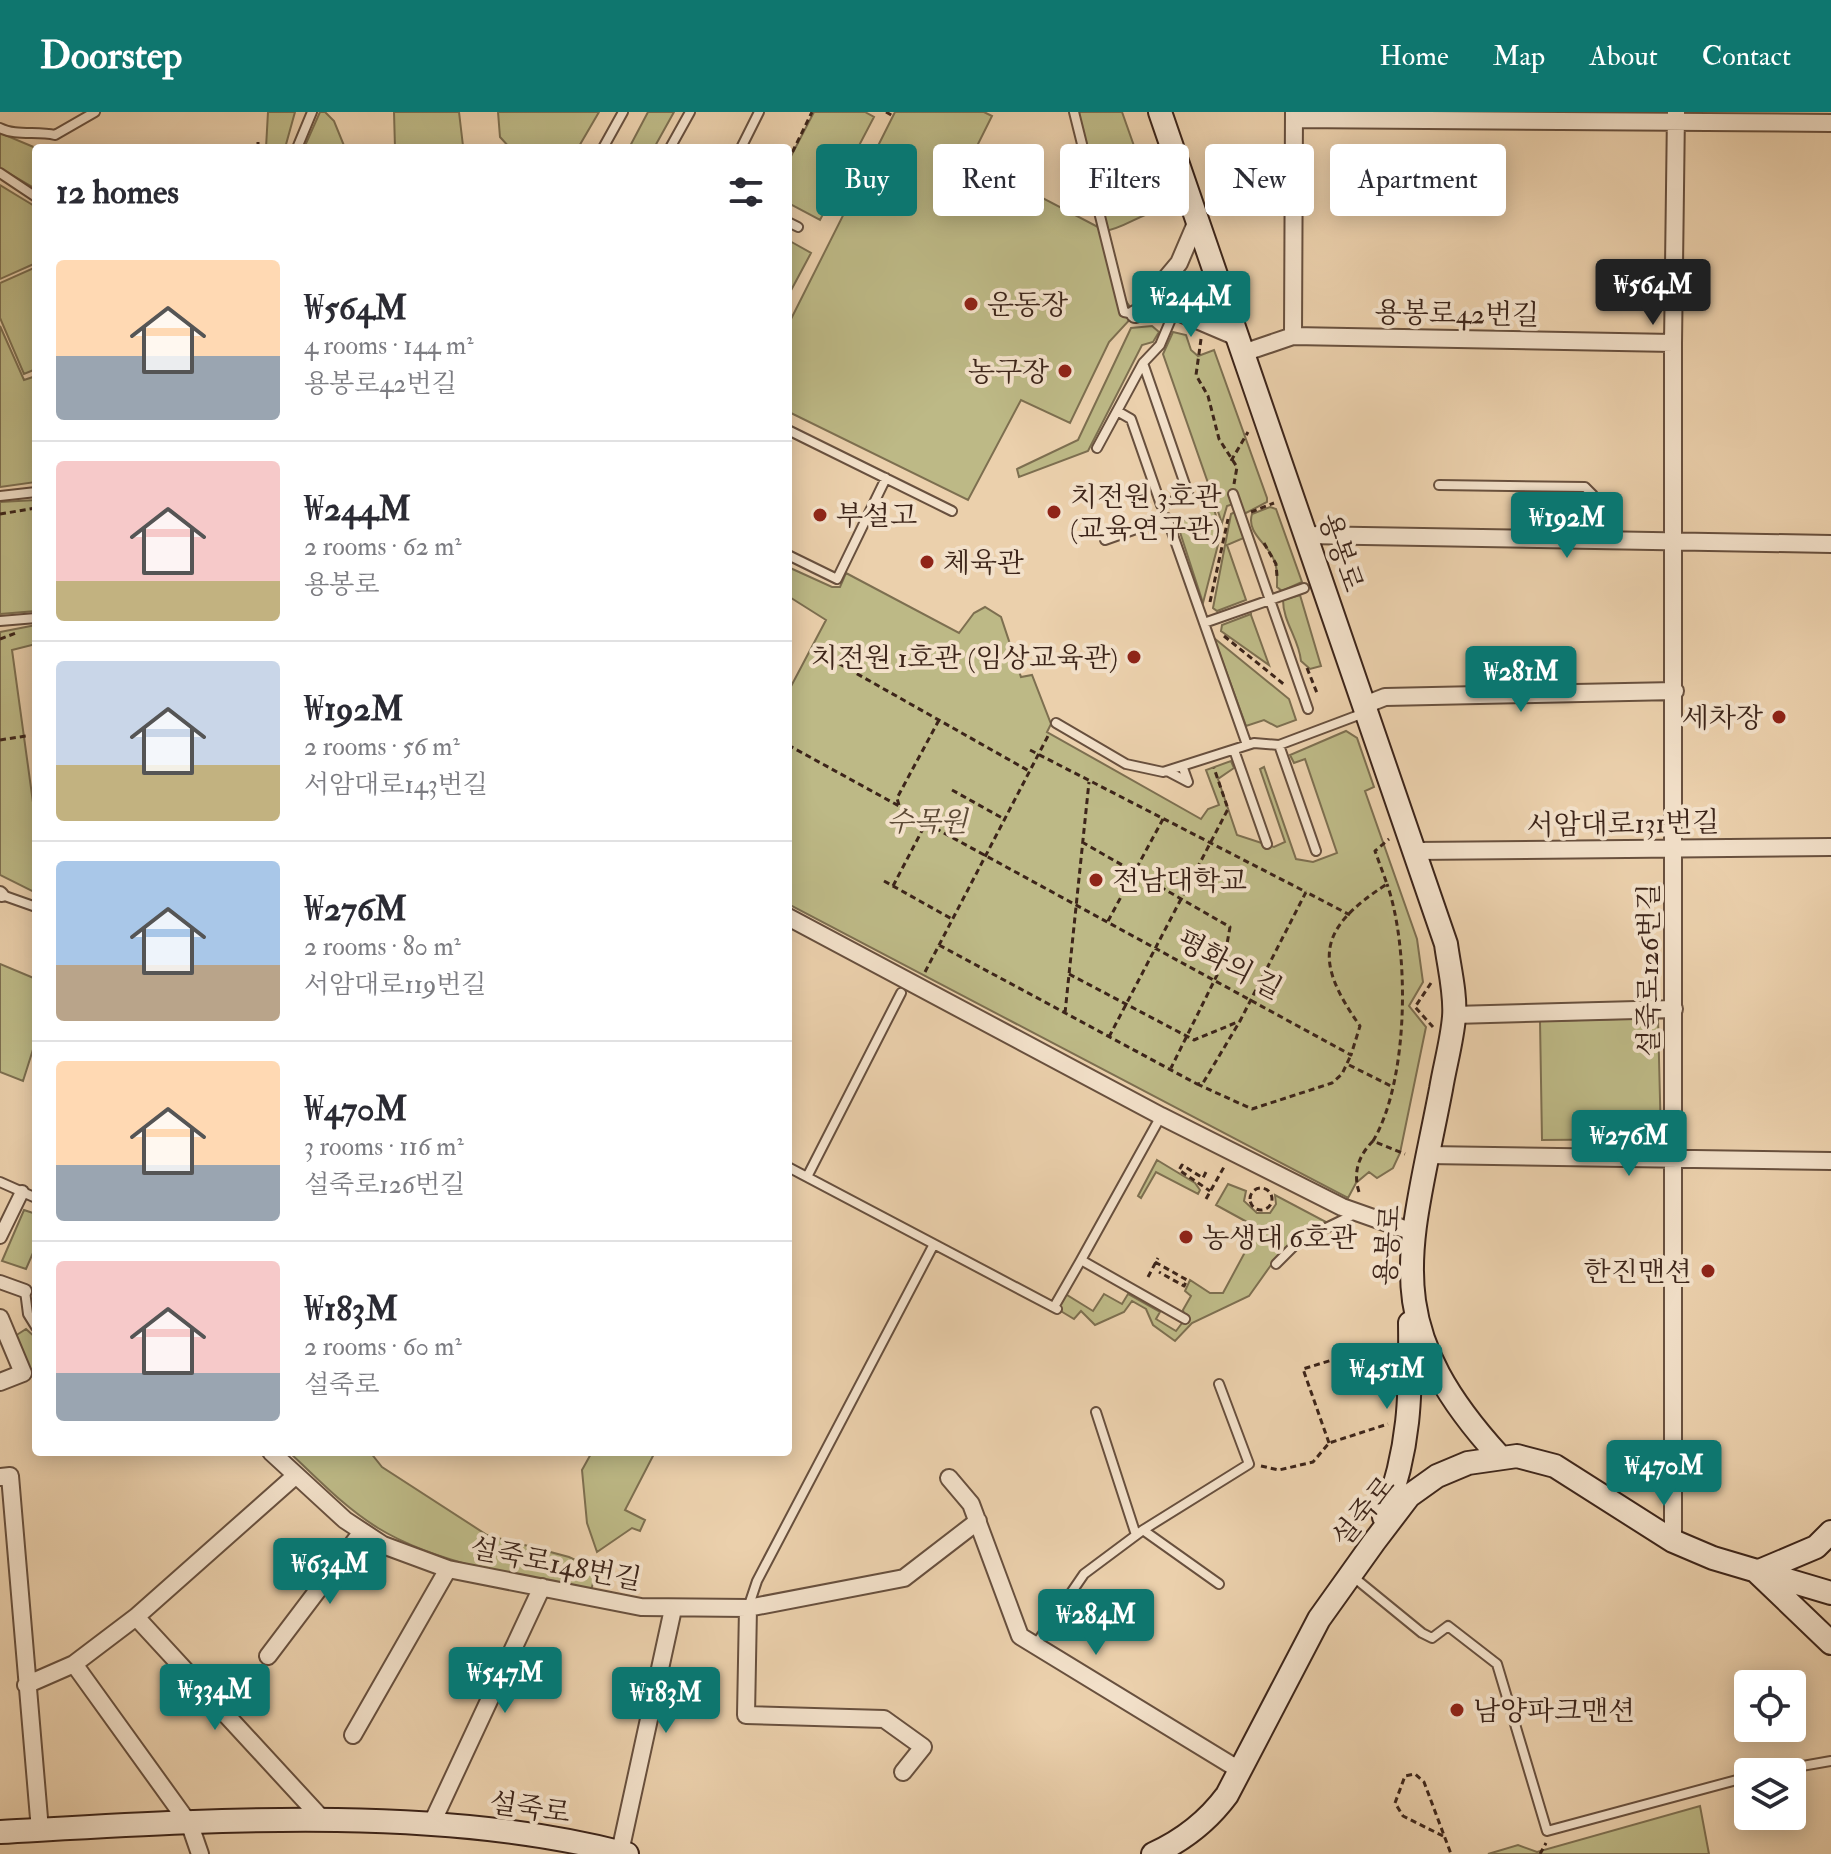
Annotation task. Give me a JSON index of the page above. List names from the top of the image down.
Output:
{
  "streets": {
    "main road": ["용봉로", "설죽로"],
    "street": [
      "용봉로42번길",
      "서암대로131번길",
      "설죽로126번길",
      "설죽로148번길"
    ],
    "path": ["평화의 길"]
  },
  "crossings": [
    ["용봉로42번길", "용봉로"],
    ["용봉로42번길", "설죽로126번길"],
    ["용봉로", "서암대로131번길"],
    ["용봉로", "설죽로"],
    ["서암대로131번길", "설죽로126번길"],
    ["설죽로126번길", "설죽로"],
    ["설죽로", "설죽로148번길"]
  ],
  "parks": ["수목원"],
  "places": [
    "운동장",
    "농구장",
    "치전원 3호관 (교육연구관)",
    "부설고",
    "체육관",
    "치전원 1호관 (임상교육관)",
    "세차장",
    "전남대학교",
    "농생대 6호관",
    "한진맨션",
    "남양파크맨션"
  ],
  "page": {
    "header": "Doorstep",
    "nav": [
      "Home",
      "Map",
      "About",
      "Contact"
    ],
    "chip": [
      "Buy",
      "Rent",
      "Filters",
      "New",
      "Apartment"
    ],
    "heading": "12 homes",
    "list": [
      {
        "name": "₩564M",
        "note": "4 rooms · 144 m² · 용봉로42번길"
      },
      {
        "name": "₩244M",
        "note": "2 rooms · 62 m² · 용봉로"
      },
      {
        "name": "₩192M",
        "note": "2 rooms · 56 m² · 서암대로143번길"
      },
      {
        "name": "₩276M",
        "note": "2 rooms · 80 m² · 서암대로119번길"
      },
      {
        "name": "₩470M",
        "note": "3 rooms · 116 m² · 설죽로126번길"
      },
      {
        "name": "₩183M",
        "note": "2 rooms · 60 m² · 설죽로"
      }
    ],
    "price": [
      "₩564M",
      "₩244M",
      "₩192M",
      "₩281M",
      "₩276M",
      "₩451M",
      "₩470M",
      "₩634M",
      "₩284M",
      "₩547M",
      "₩334M",
      "₩183M"
    ]
  }
}
